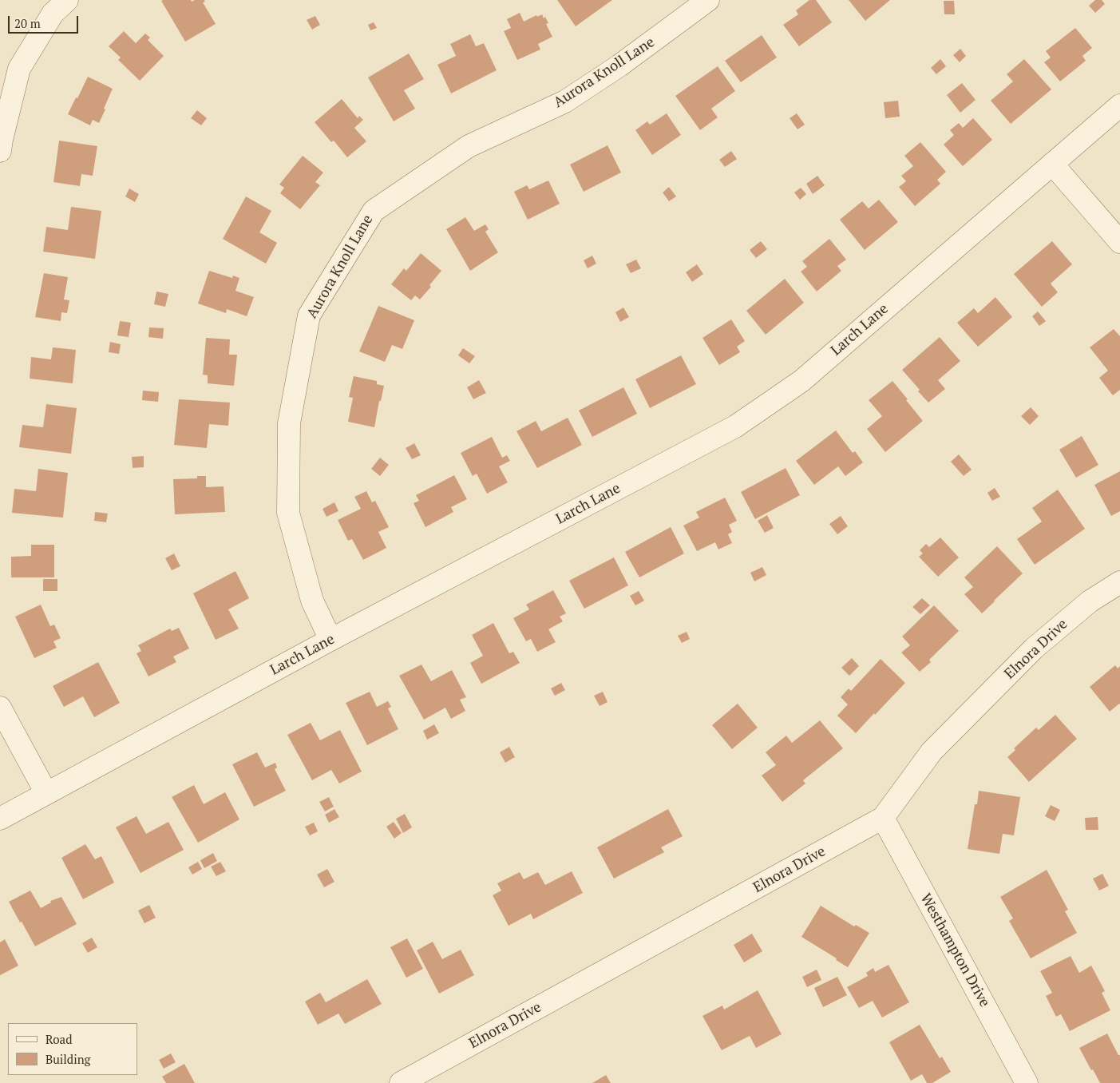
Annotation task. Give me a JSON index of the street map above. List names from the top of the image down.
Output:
{
  "streets": {
    "street": [
      "Aurora Knoll Lane",
      "Larch Lane",
      "Elnora Drive",
      "Westhampton Drive"
    ]
  },
  "crossings": [
    ["Aurora Knoll Lane", "Larch Lane"],
    ["Elnora Drive", "Westhampton Drive"]
  ],
  "legend": ["Road", "Building"],
  "scale_bar": "20 m"
}
